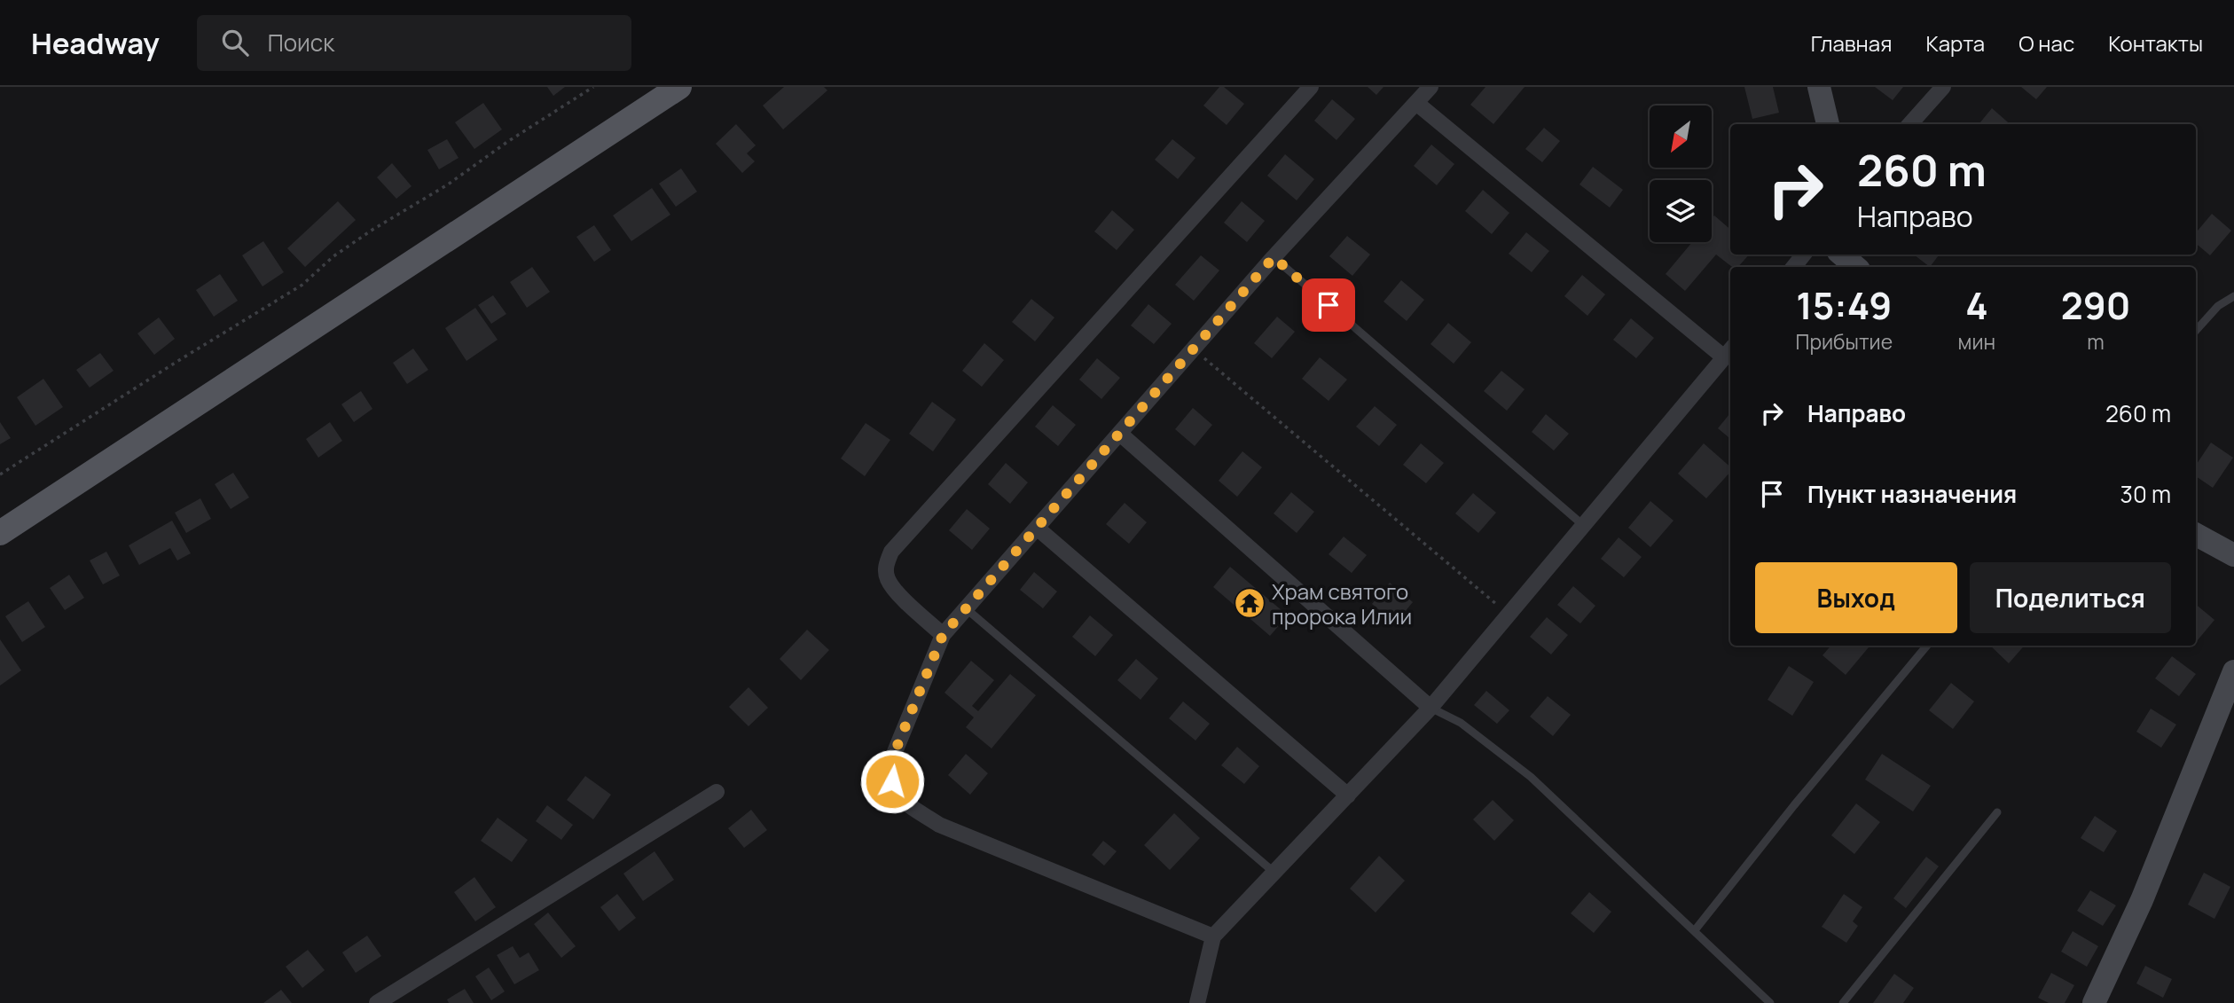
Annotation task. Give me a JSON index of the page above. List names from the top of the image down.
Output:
{
  "places": {
    "temple": ["Храм святого пророка Илии"]
  },
  "north": "bottom left",
  "page": {
    "header": "Headway",
    "search": "Поиск",
    "nav": [
      "Главная",
      "Карта",
      "О нас",
      "Контакты"
    ],
    "turn": ["260 m", "Направо"],
    "eta": [
      "15:49",
      "Прибытие",
      "4",
      "мин",
      "290",
      "m"
    ],
    "list": [
      {
        "name": "Направо",
        "value": "260 m"
      },
      {
        "name": "Пункт назначения",
        "value": "30 m"
      }
    ],
    "buttons": ["Выход", "Поделиться"]
  }
}
